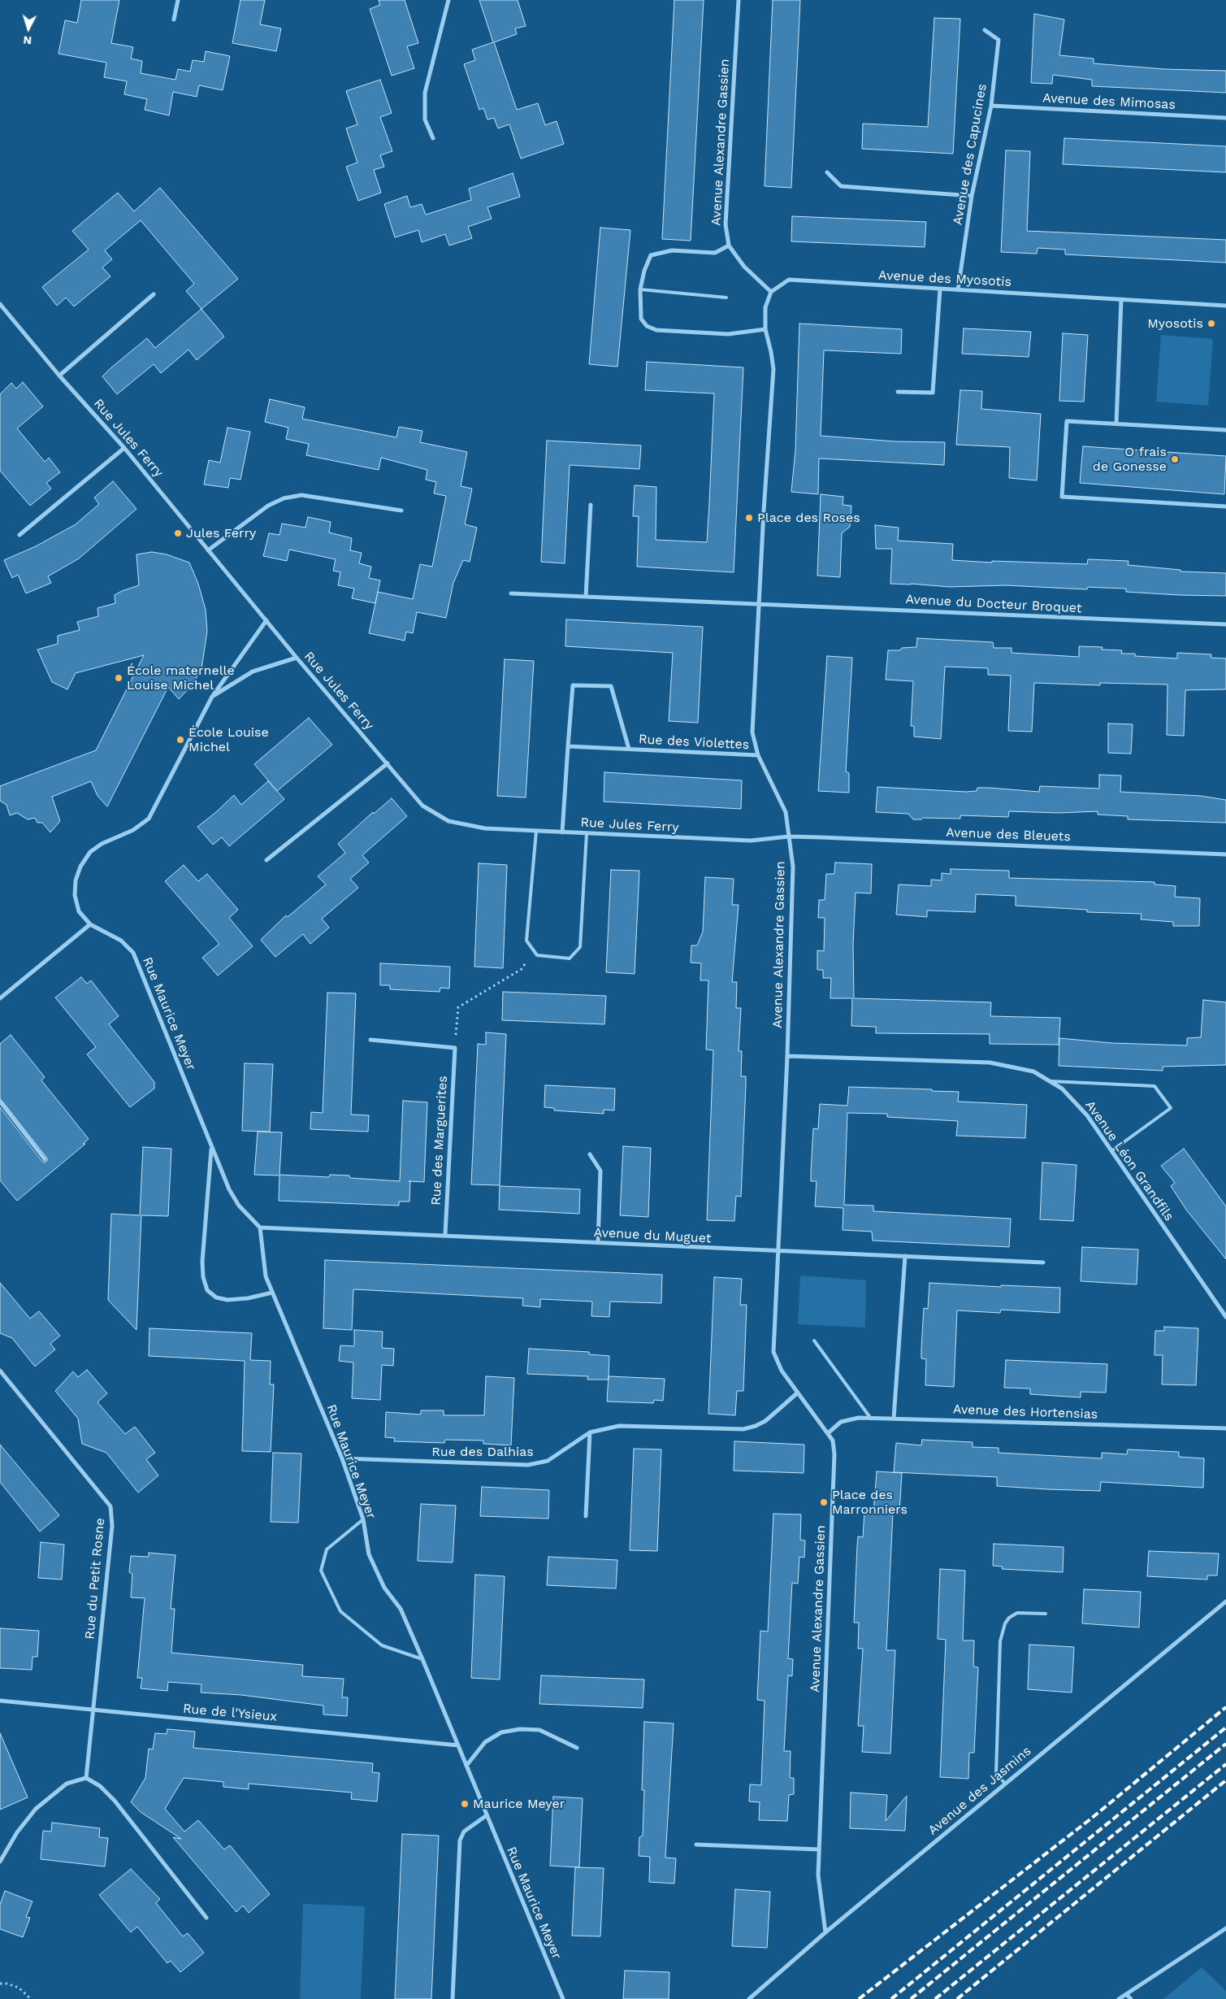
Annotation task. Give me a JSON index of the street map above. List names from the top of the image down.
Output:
{
  "streets": {
    "street": [
      "Avenue des Mimosas",
      "Avenue Alexandre Gassien",
      "Avenue des Capucines",
      "Avenue des Myosotis",
      "Rue Jules Ferry",
      "Avenue du Docteur Broquet",
      "Rue des Violettes",
      "Avenue des Bleuets",
      "Rue Maurice Meyer",
      "Rue des Marguerites",
      "Avenue Léon Grandfils",
      "Avenue du Muguet",
      "Avenue des Hortensias",
      "Rue des Dalhias",
      "Rue du Petit Rosne",
      "Rue de l'Ysieux",
      "Avenue des Jasmins"
    ]
  },
  "crossings": [
    ["Avenue des Mimosas", "Avenue des Capucines"],
    ["Avenue Alexandre Gassien", "Avenue des Myosotis"],
    ["Avenue Alexandre Gassien", "Rue Jules Ferry"],
    ["Avenue Alexandre Gassien", "Avenue du Docteur Broquet"],
    ["Avenue Alexandre Gassien", "Rue des Violettes"],
    ["Avenue Alexandre Gassien", "Avenue des Bleuets"],
    ["Avenue Alexandre Gassien", "Avenue Léon Grandfils"],
    ["Avenue Alexandre Gassien", "Avenue du Muguet"],
    ["Avenue Alexandre Gassien", "Avenue des Hortensias"],
    ["Avenue Alexandre Gassien", "Rue des Dalhias"],
    ["Avenue Alexandre Gassien", "Avenue des Jasmins"],
    ["Avenue des Capucines", "Avenue des Myosotis"],
    ["Rue Jules Ferry", "Rue des Violettes"],
    ["Rue Jules Ferry", "Avenue des Bleuets"],
    ["Rue Jules Ferry", "Rue Maurice Meyer"],
    ["Rue Maurice Meyer", "Avenue du Muguet"],
    ["Rue Maurice Meyer", "Rue des Dalhias"],
    ["Rue Maurice Meyer", "Rue de l'Ysieux"],
    ["Rue des Marguerites", "Avenue du Muguet"],
    ["Rue du Petit Rosne", "Rue de l'Ysieux"]
  ],
  "places": [
    "Myosotis",
    "O frais de Gonesse",
    "Place des Roses",
    "Jules Ferry",
    "École maternelle Louise Michel",
    "École Louise Michel",
    "Place des Marronniers",
    "Maurice Meyer"
  ],
  "north": "bottom"
}
